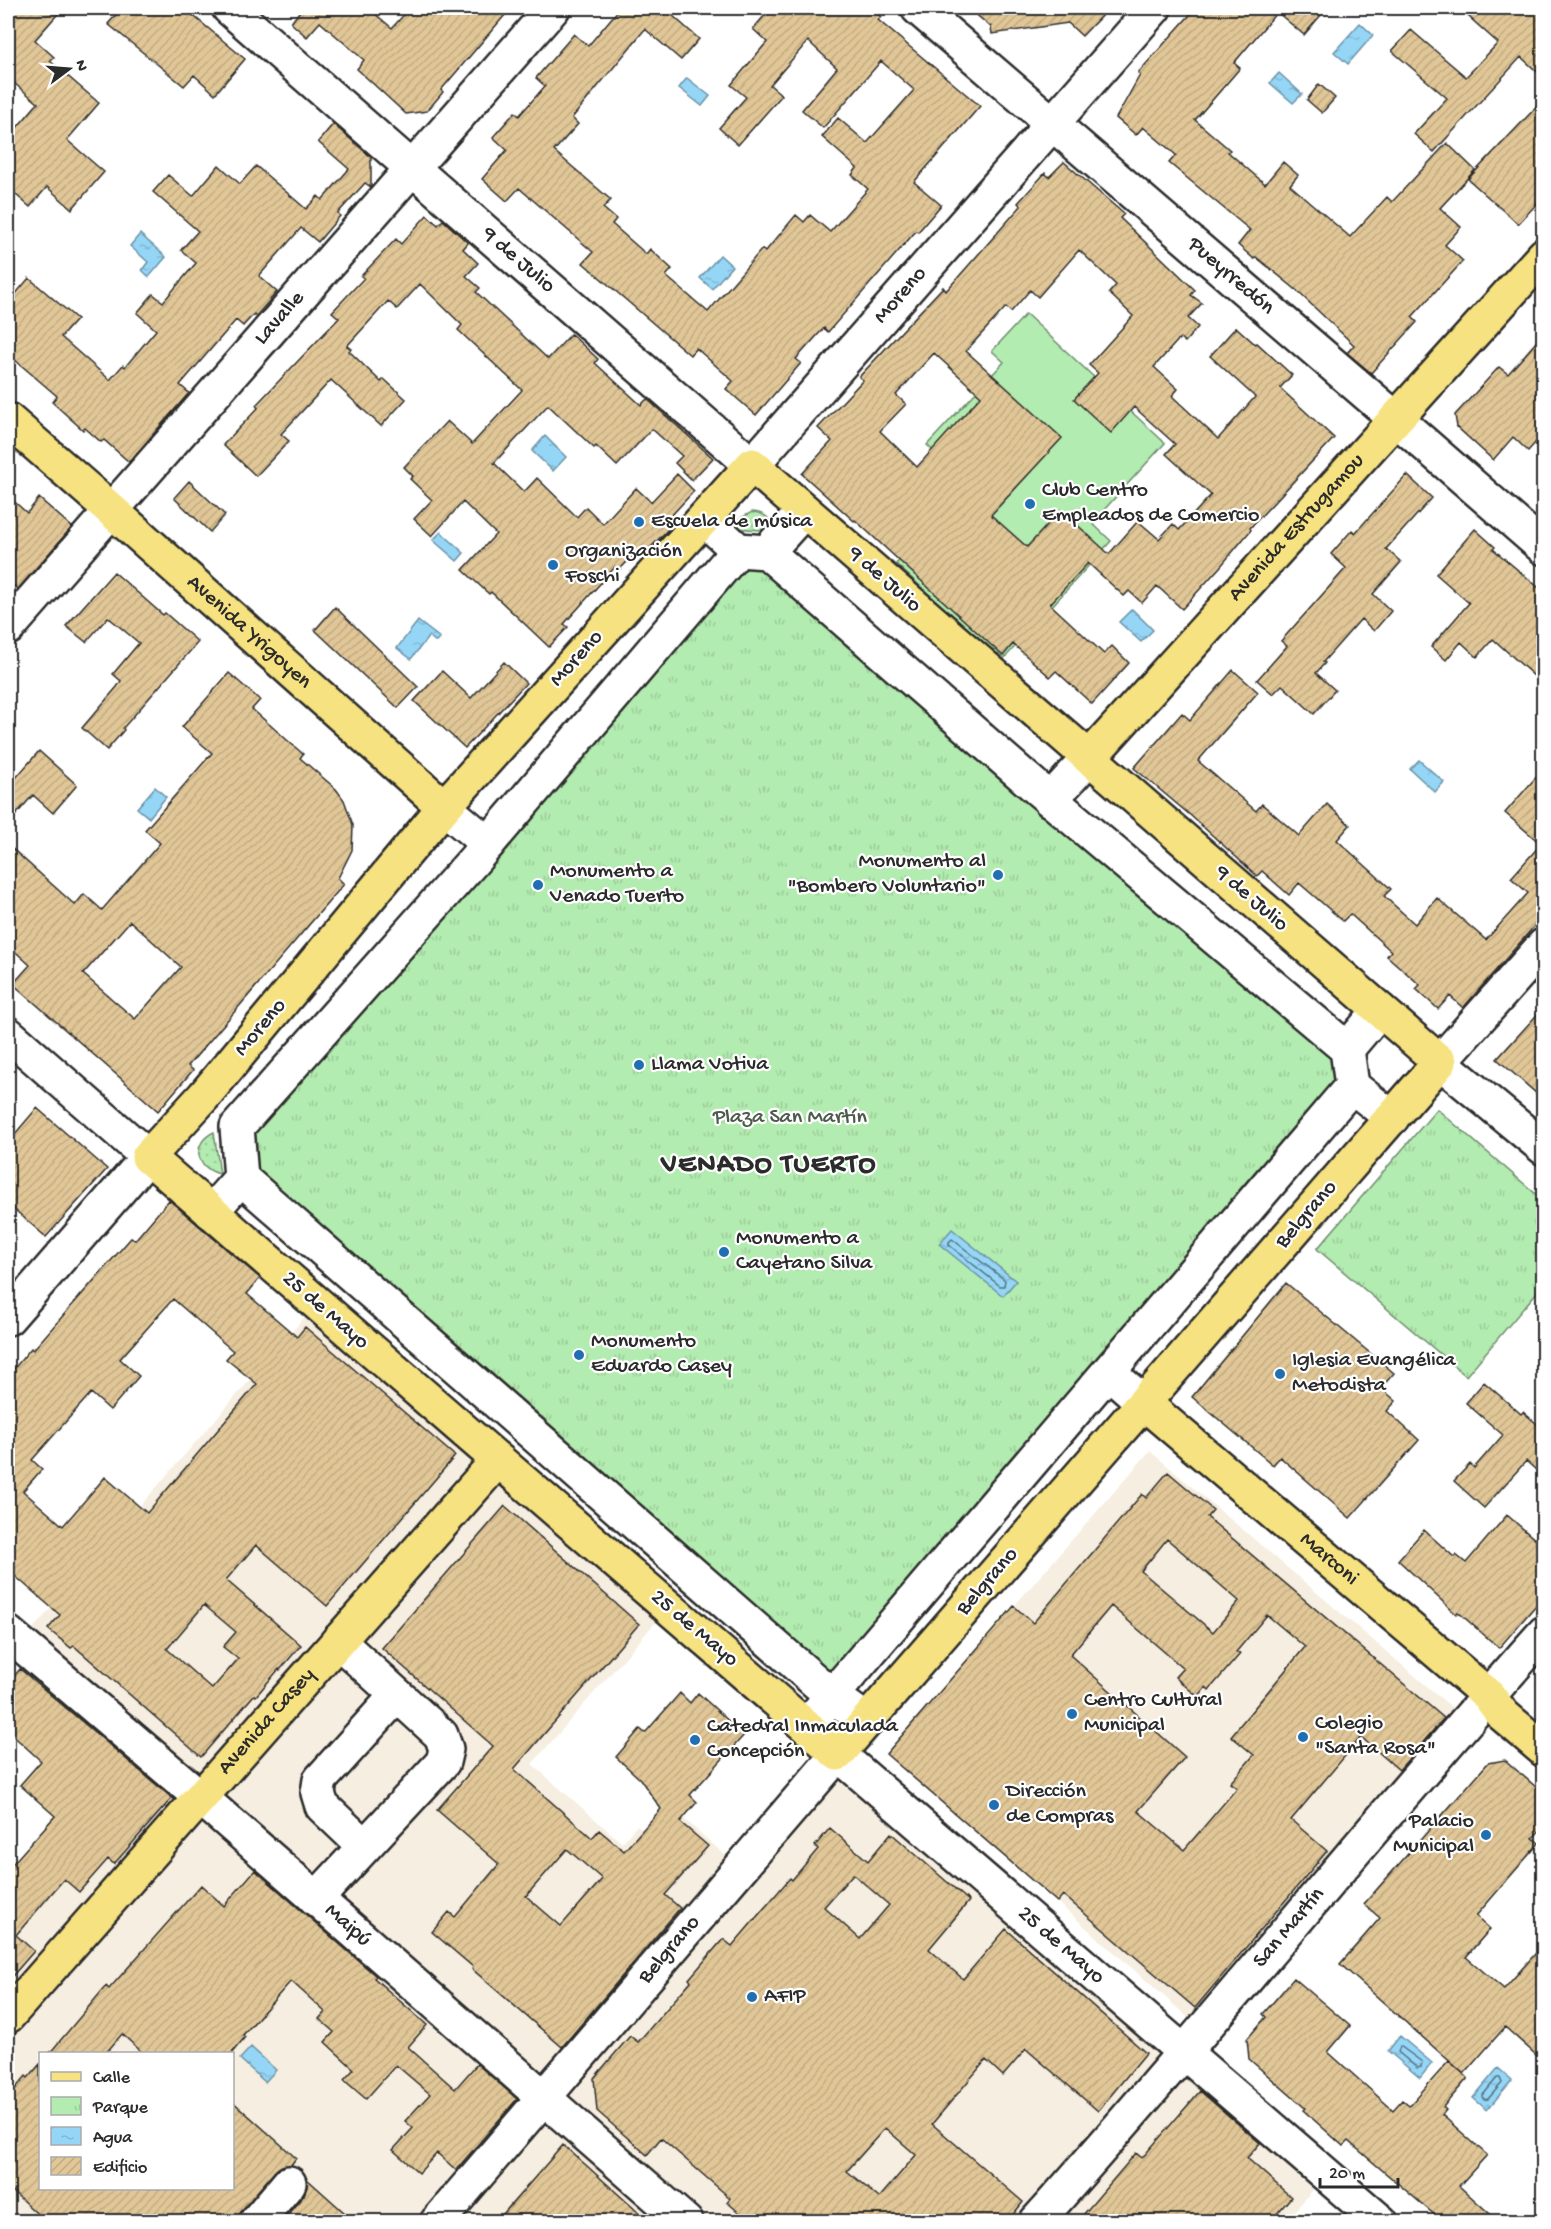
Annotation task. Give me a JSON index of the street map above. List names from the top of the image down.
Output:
{
  "streets": {
    "main road": [
      "9 de Julio",
      "Moreno",
      "Avenida Estrugamou",
      "Avenida Yrigoyen",
      "Belgrano",
      "25 de Mayo",
      "Marconi",
      "Avenida Casey"
    ],
    "street": [
      "Pueyrredón",
      "Lavalle",
      "Maipú",
      "San Martín"
    ]
  },
  "crossings": [
    ["9 de Julio", "Moreno"],
    ["9 de Julio", "Lavalle"],
    ["9 de Julio", "Avenida Estrugamou"],
    ["9 de Julio", "Belgrano"],
    ["Pueyrredón", "Moreno"],
    ["Pueyrredón", "Avenida Estrugamou"],
    ["Moreno", "Avenida Yrigoyen"],
    ["Moreno", "25 de Mayo"],
    ["Lavalle", "Avenida Yrigoyen"],
    ["Belgrano", "25 de Mayo"],
    ["Belgrano", "Marconi"],
    ["Belgrano", "Maipú"],
    ["25 de Mayo", "Avenida Casey"],
    ["25 de Mayo", "San Martín"],
    ["Marconi", "San Martín"],
    ["Avenida Casey", "Maipú"]
  ],
  "districts": ["VENADO TUERTO"],
  "parks": ["Plaza San Martín"],
  "places": [
    "Club Centro Empleados de Comercio",
    "Escuela de música",
    "Organización Foschi",
    "Monumento al \"Bombero Voluntario\"",
    "Monumento a Venado Tuerto",
    "Llama Votiva",
    "Monumento a Cayetano Silva",
    "Monumento Eduardo Casey",
    "Iglesia Evangélica Metodista",
    "Centro Cultural Municipal",
    "Colegio \"Santa Rosa\"",
    "Catedral Inmaculada Concepción",
    "Dirección de Compras",
    "Palacio Municipal",
    "AFIP"
  ],
  "legend": [
    "Calle",
    "Parque",
    "Agua",
    "Edificio"
  ],
  "scale_bar": "20 m",
  "north": "right"
}
